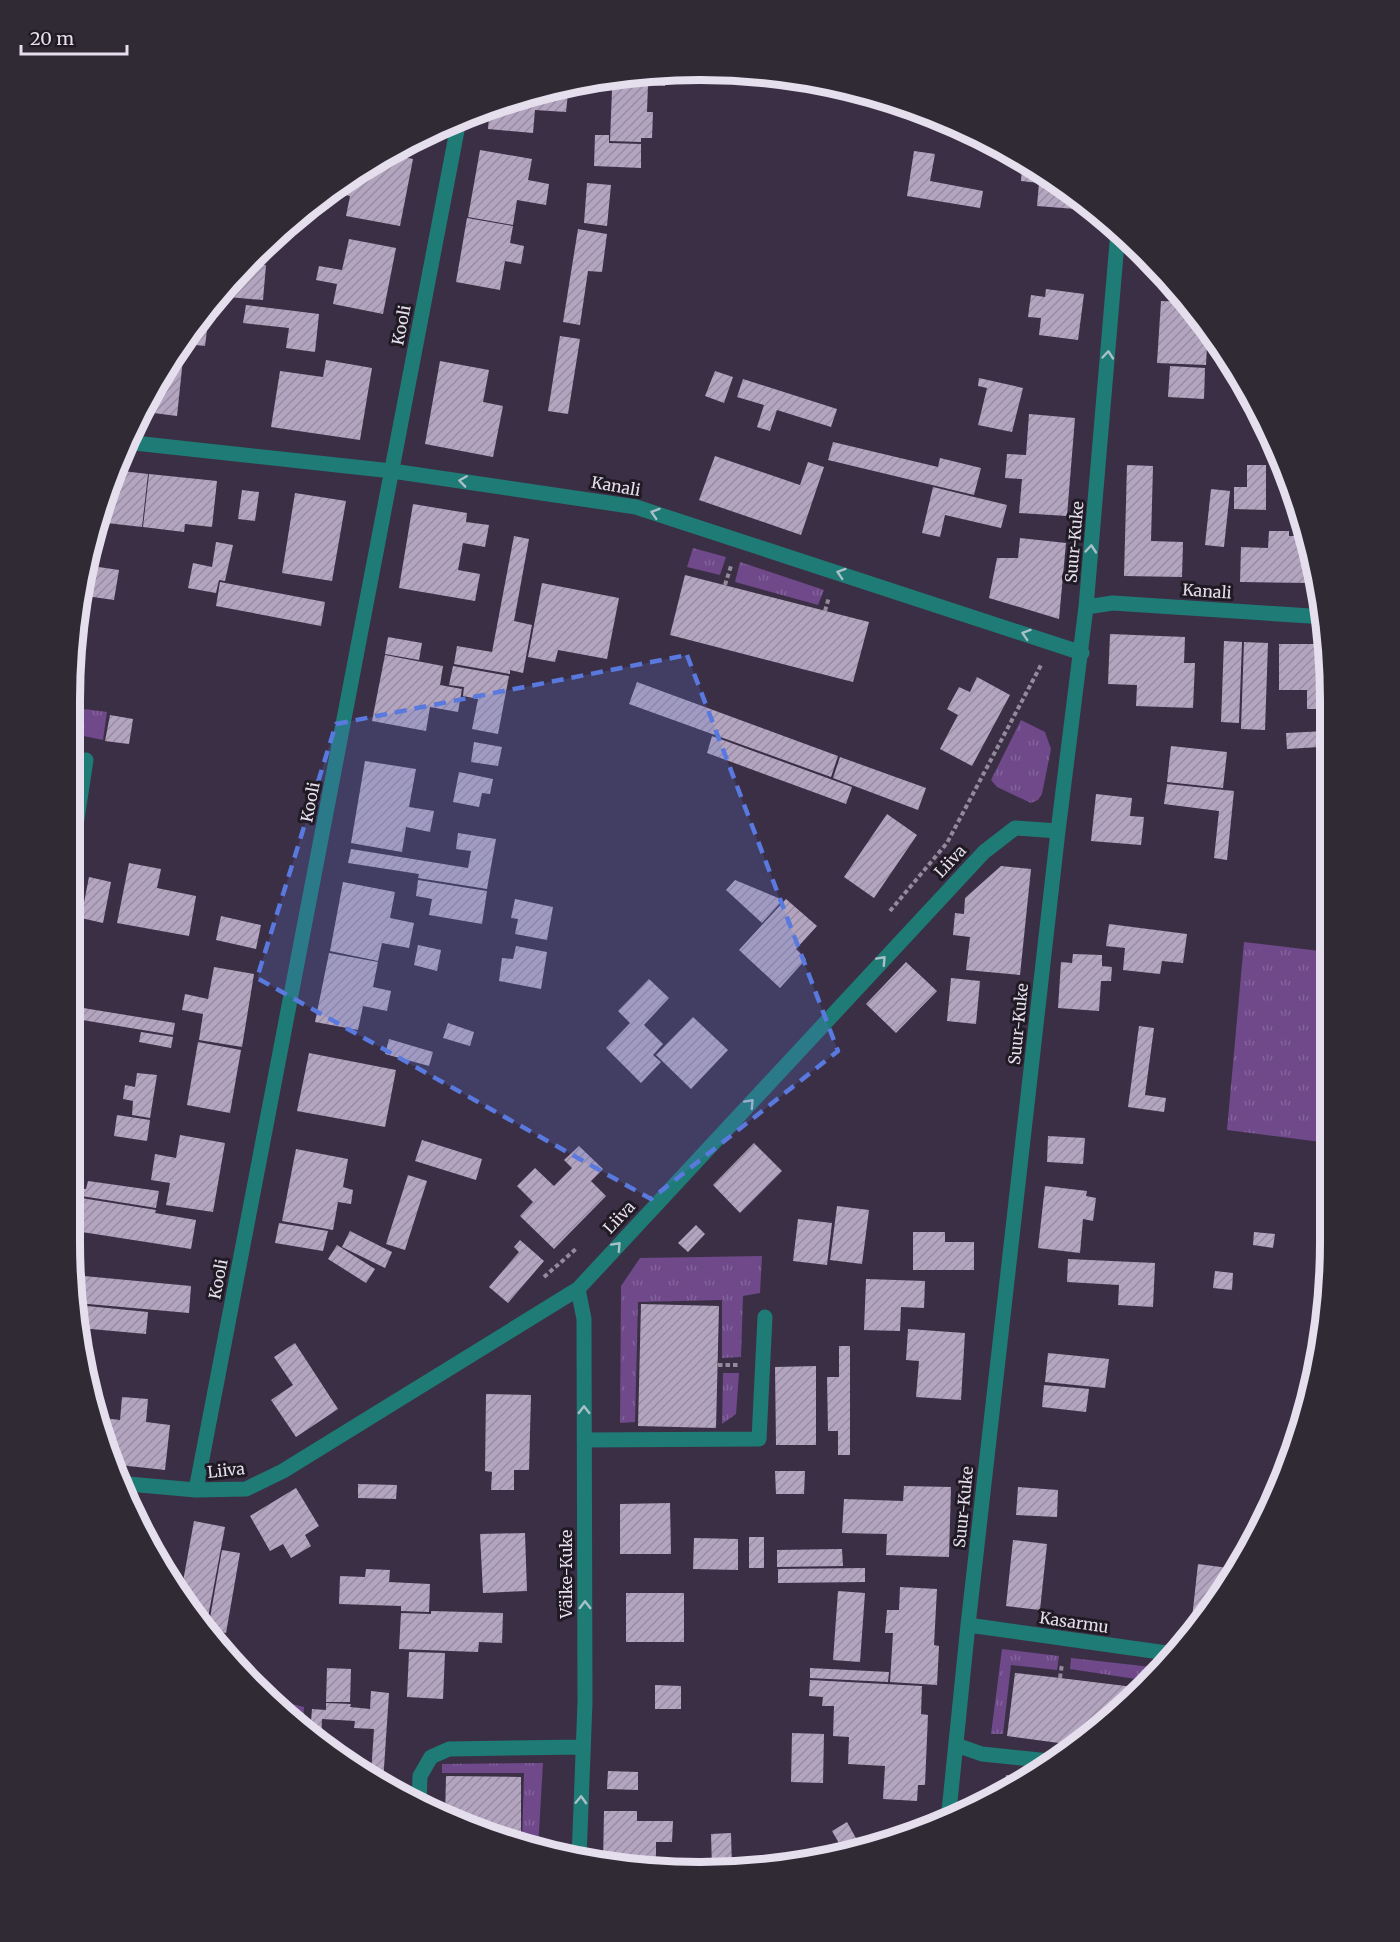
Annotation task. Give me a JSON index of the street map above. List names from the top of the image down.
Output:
{
  "streets": {
    "street": [
      "Kooli",
      "Kanali",
      "Suur-Kuke",
      "Liiva",
      "Väike-Kuke",
      "Kasarmu"
    ]
  },
  "crossings": [
    ["Kooli", "Kanali"],
    ["Kooli", "Liiva"],
    ["Kanali", "Suur-Kuke"],
    ["Suur-Kuke", "Liiva"],
    ["Suur-Kuke", "Kasarmu"],
    ["Liiva", "Väike-Kuke"]
  ],
  "one_way": ["Kanali", "Liiva", "Väike-Kuke"],
  "scale_bar": "20 m"
}
